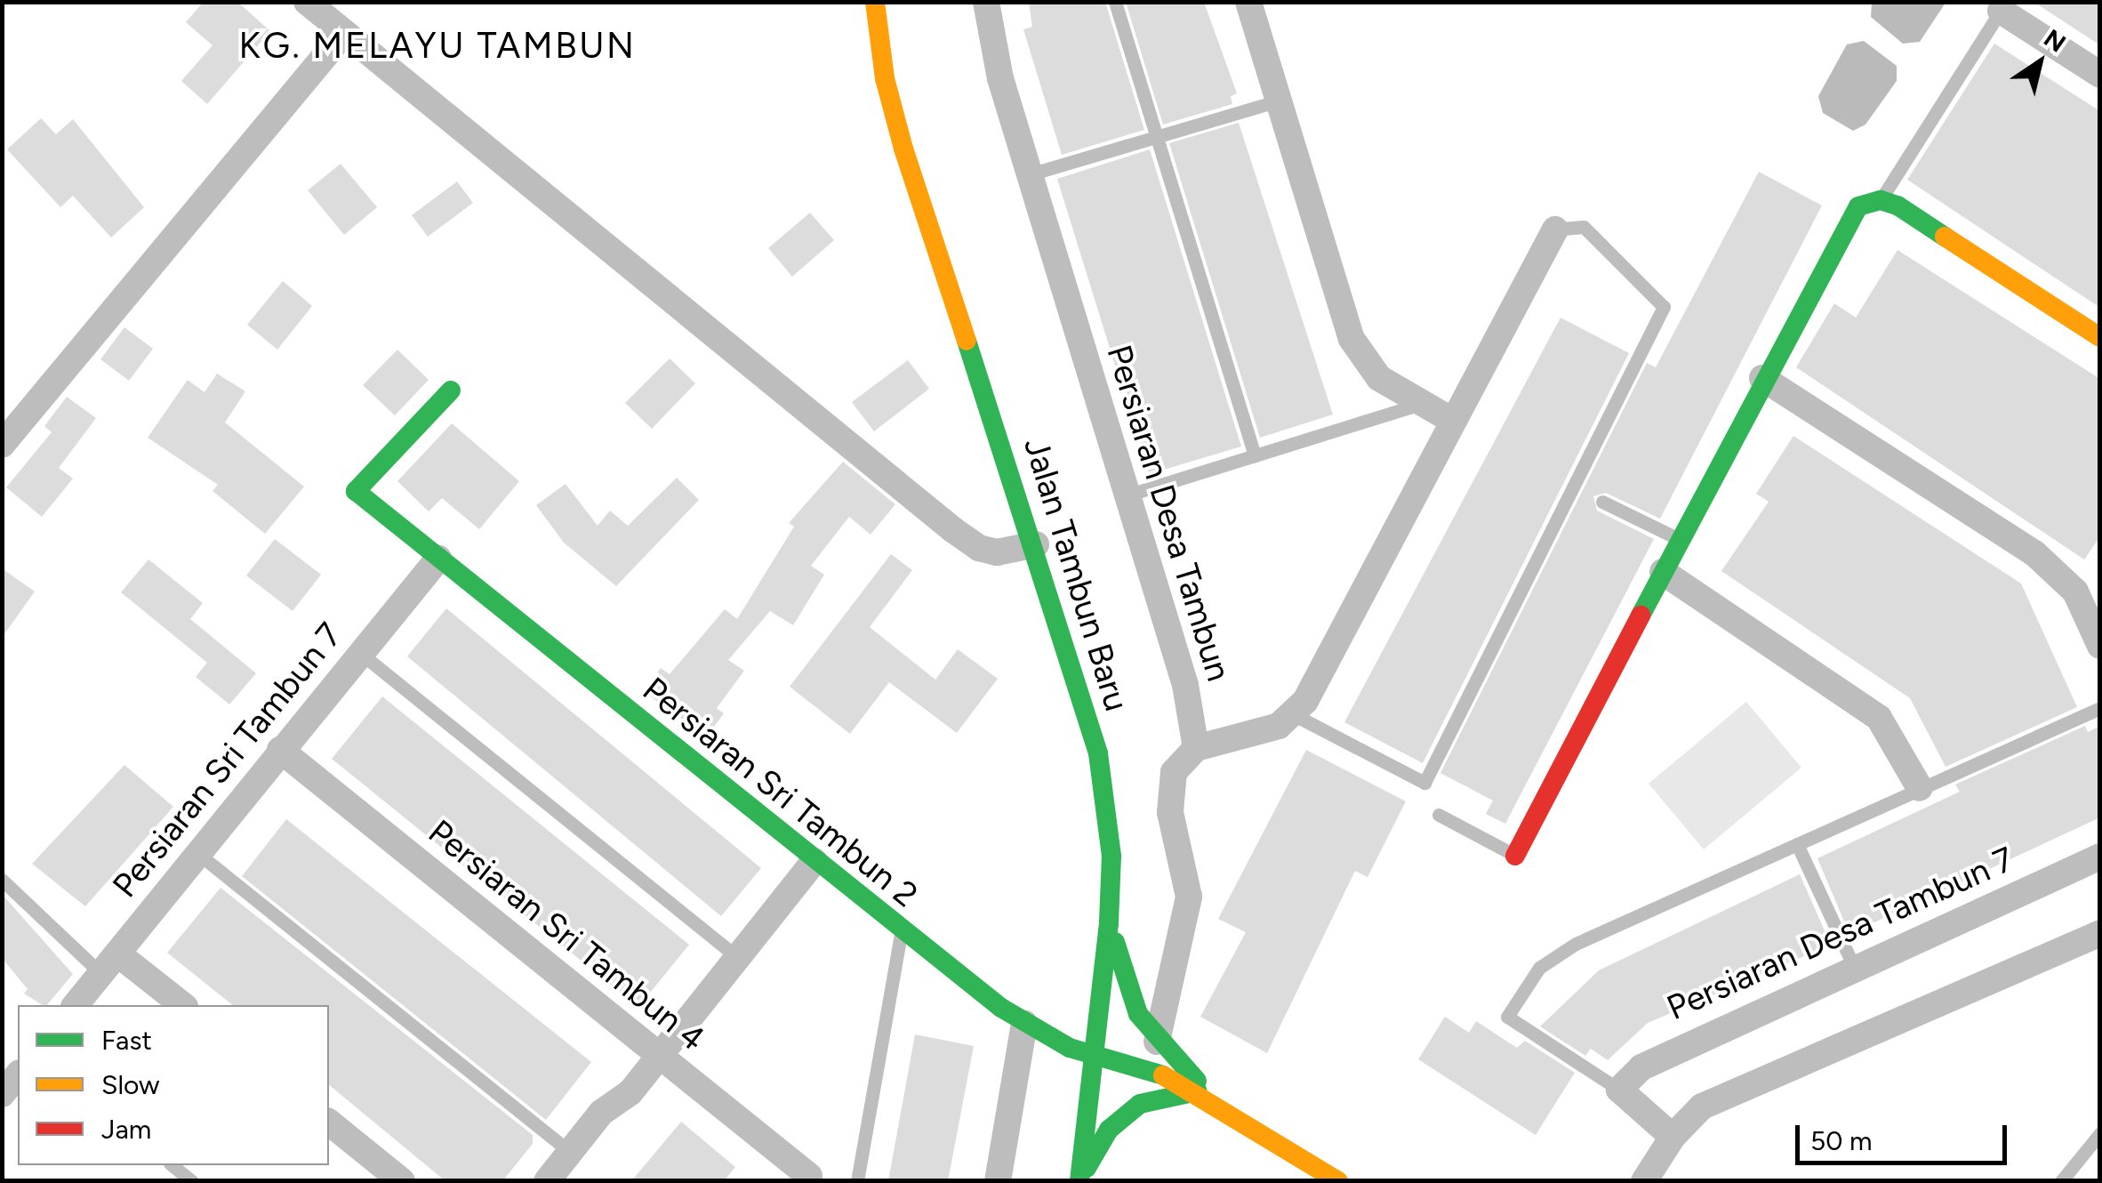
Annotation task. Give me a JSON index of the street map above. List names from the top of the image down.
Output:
{
  "streets": {
    "street": [
      "Persiaran Desa Tambun",
      "Jalan Tambun Baru",
      "Persiaran Sri Tambun 7",
      "Persiaran Sri Tambun 2",
      "Persiaran Desa Tambun 7",
      "Persiaran Sri Tambun 4"
    ]
  },
  "crossings": [
    ["Jalan Tambun Baru", "Persiaran Sri Tambun 2"],
    ["Persiaran Sri Tambun 7", "Persiaran Sri Tambun 2"],
    ["Persiaran Sri Tambun 7", "Persiaran Sri Tambun 4"]
  ],
  "districts": ["KG. MELAYU TAMBUN"],
  "legend": ["Fast", "Slow", "Jam"],
  "scale_bar": "50 m",
  "north": "top right"
}
